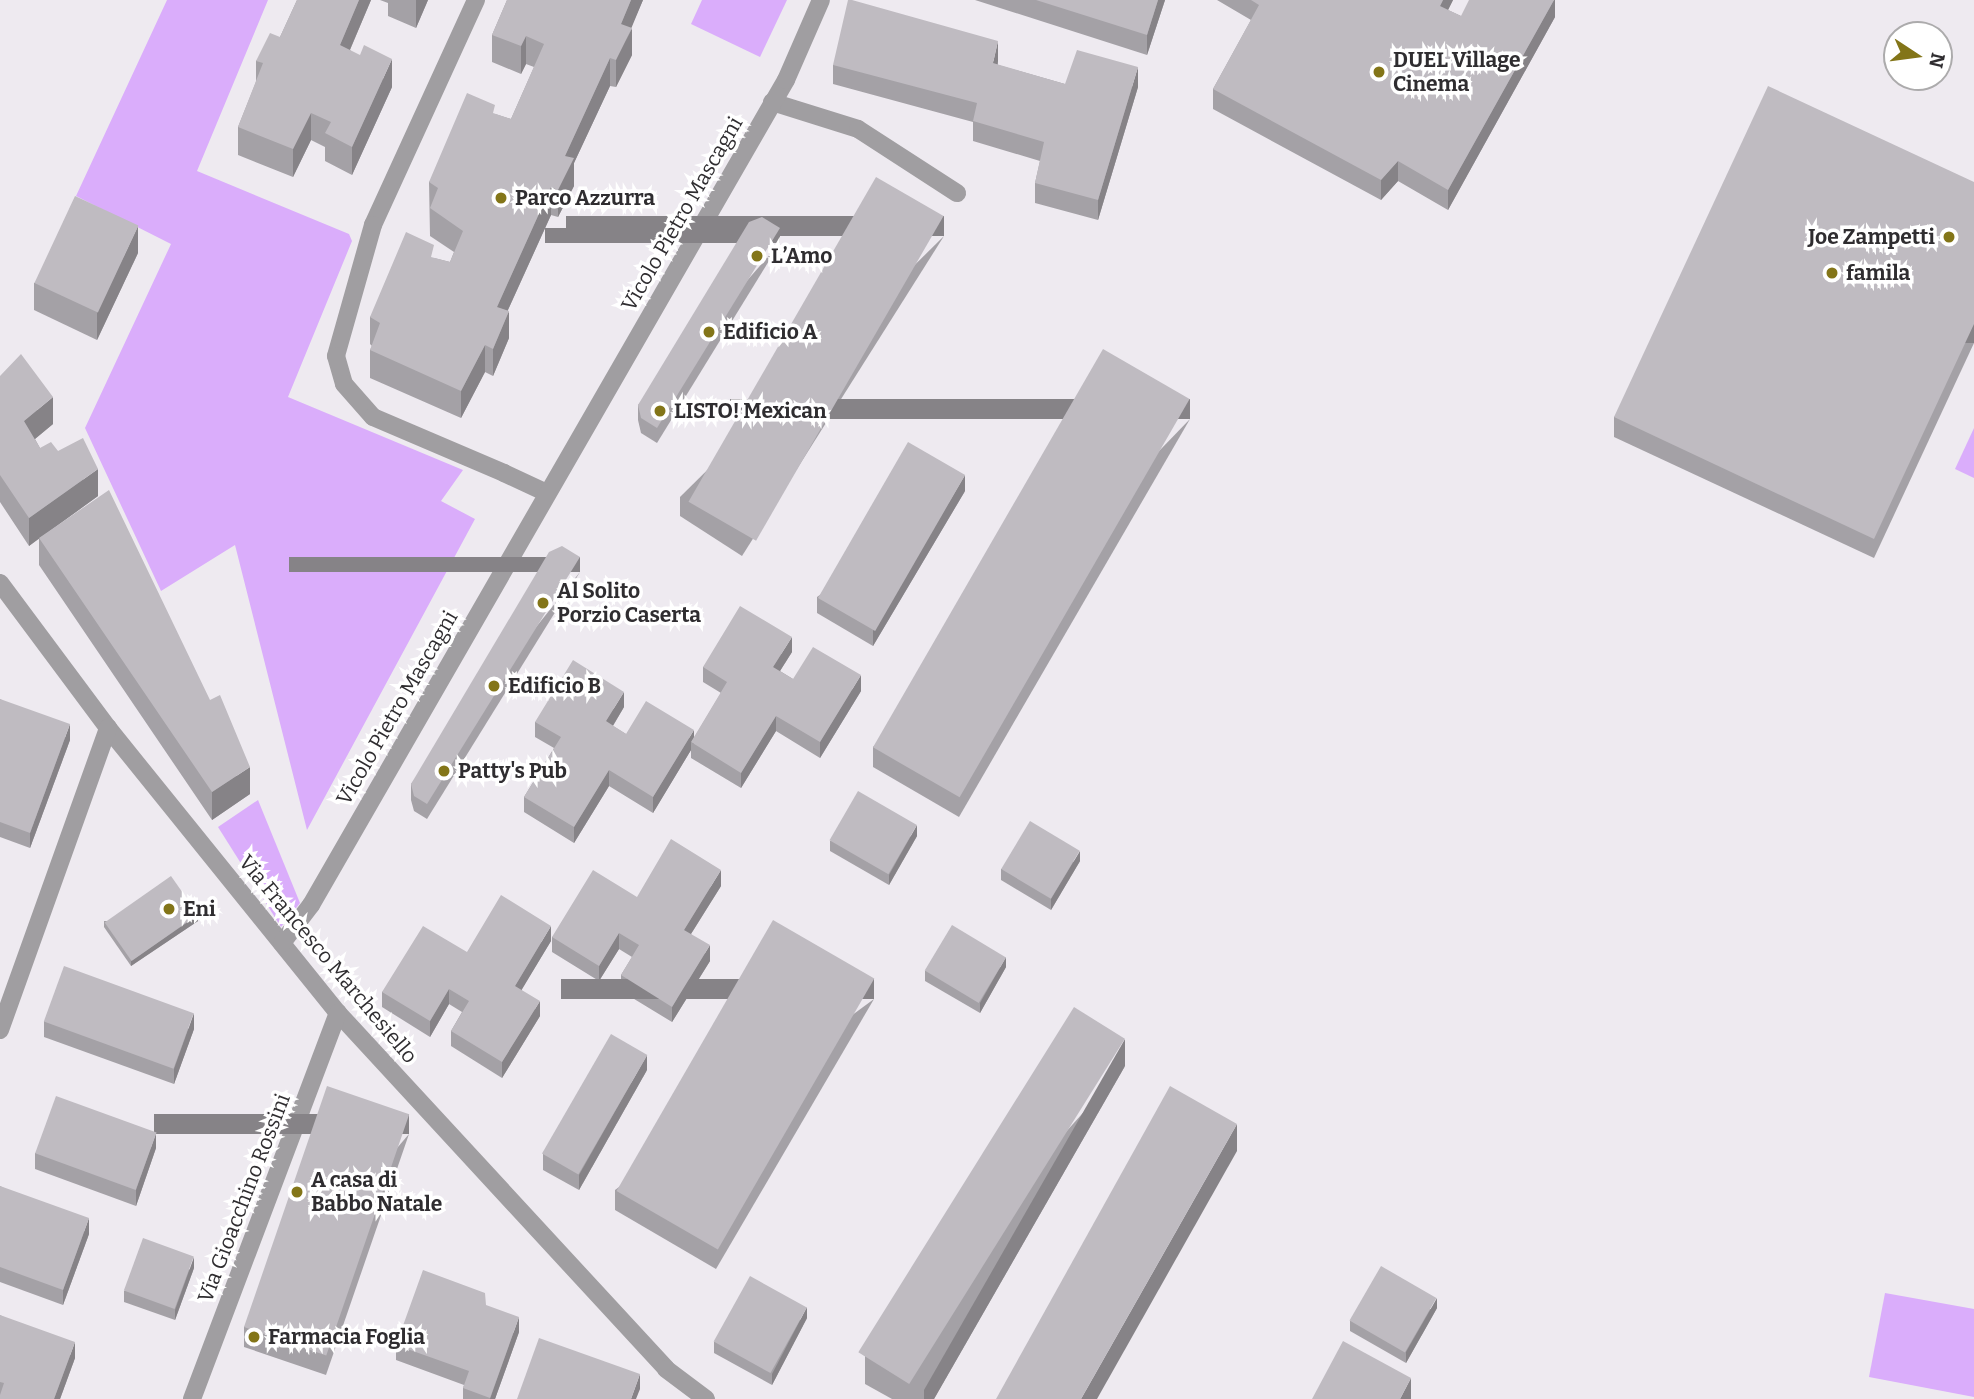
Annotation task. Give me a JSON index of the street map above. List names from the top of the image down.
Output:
{
  "streets": {
    "street": ["Vicolo Pietro Mascagni", "Via Francesco Marchesiello", "Via Gioacchino Rossini"]
  },
  "crossings": [
    ["Vicolo Pietro Mascagni", "Via Francesco Marchesiello"],
    ["Via Francesco Marchesiello", "Via Gioacchino Rossini"]
  ],
  "places": [
    "DUEL Village Cinema",
    "Parco Azzurra",
    "Joe Zampetti",
    "L’Amo",
    "famila",
    "Edificio A",
    "LISTO! Mexican",
    "Al Solito Porzio Caserta",
    "Edificio B",
    "Patty's Pub",
    "Eni",
    "A casa di Babbo Natale",
    "Farmacia Foglia"
  ],
  "north": "right"
}
